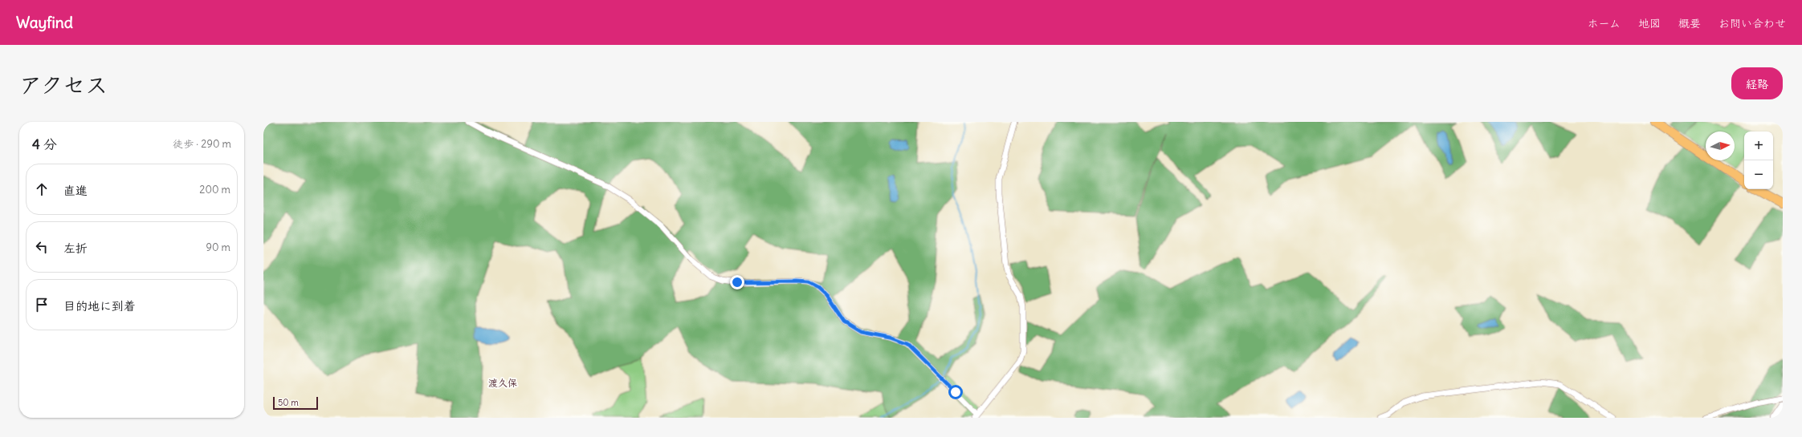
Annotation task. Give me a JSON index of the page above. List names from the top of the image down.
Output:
{
  "districts": ["渡久保"],
  "scale_bar": "50 m",
  "north": "right",
  "page": {
    "header": "Wayfind",
    "nav": [
      "ホーム",
      "地図",
      "概要",
      "お問い合わせ"
    ],
    "title": "アクセス",
    "buttons": "経路",
    "heading": ["4 分", "徒歩 · 290 m"],
    "map_buttons": ["+", "−"],
    "list": [
      ["直進", "200 m"],
      ["左折", "90 m"],
      "目的地に到着"
    ],
    "scale": "50 m"
  }
}
